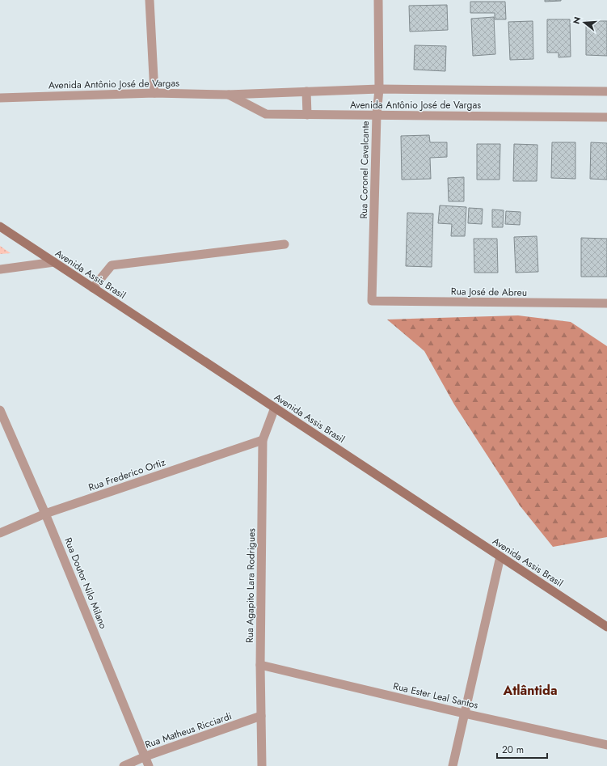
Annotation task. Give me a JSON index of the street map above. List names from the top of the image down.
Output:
{
  "streets": {
    "main road": ["Avenida Assis Brasil"],
    "street": [
      "Avenida Antônio José de Vargas",
      "Rua Coronel Cavalcante",
      "Rua José de Abreu",
      "Rua Frederico Ortiz",
      "Rua Doutor Nilo Milano",
      "Rua Agapito Lara Rodrigues",
      "Rua Ester Leal Santos",
      "Rua Matheus Ricciardi"
    ]
  },
  "crossings": [
    ["Avenida Antônio José de Vargas", "Rua Coronel Cavalcante"],
    ["Rua Coronel Cavalcante", "Rua José de Abreu"],
    ["Avenida Assis Brasil", "Rua Agapito Lara Rodrigues"],
    ["Rua Frederico Ortiz", "Rua Doutor Nilo Milano"],
    ["Rua Frederico Ortiz", "Rua Agapito Lara Rodrigues"],
    ["Rua Doutor Nilo Milano", "Rua Matheus Ricciardi"],
    ["Rua Agapito Lara Rodrigues", "Rua Ester Leal Santos"],
    ["Rua Agapito Lara Rodrigues", "Rua Matheus Ricciardi"]
  ],
  "districts": ["Atlântida"],
  "scale_bar": "20 m",
  "north": "left"
}
